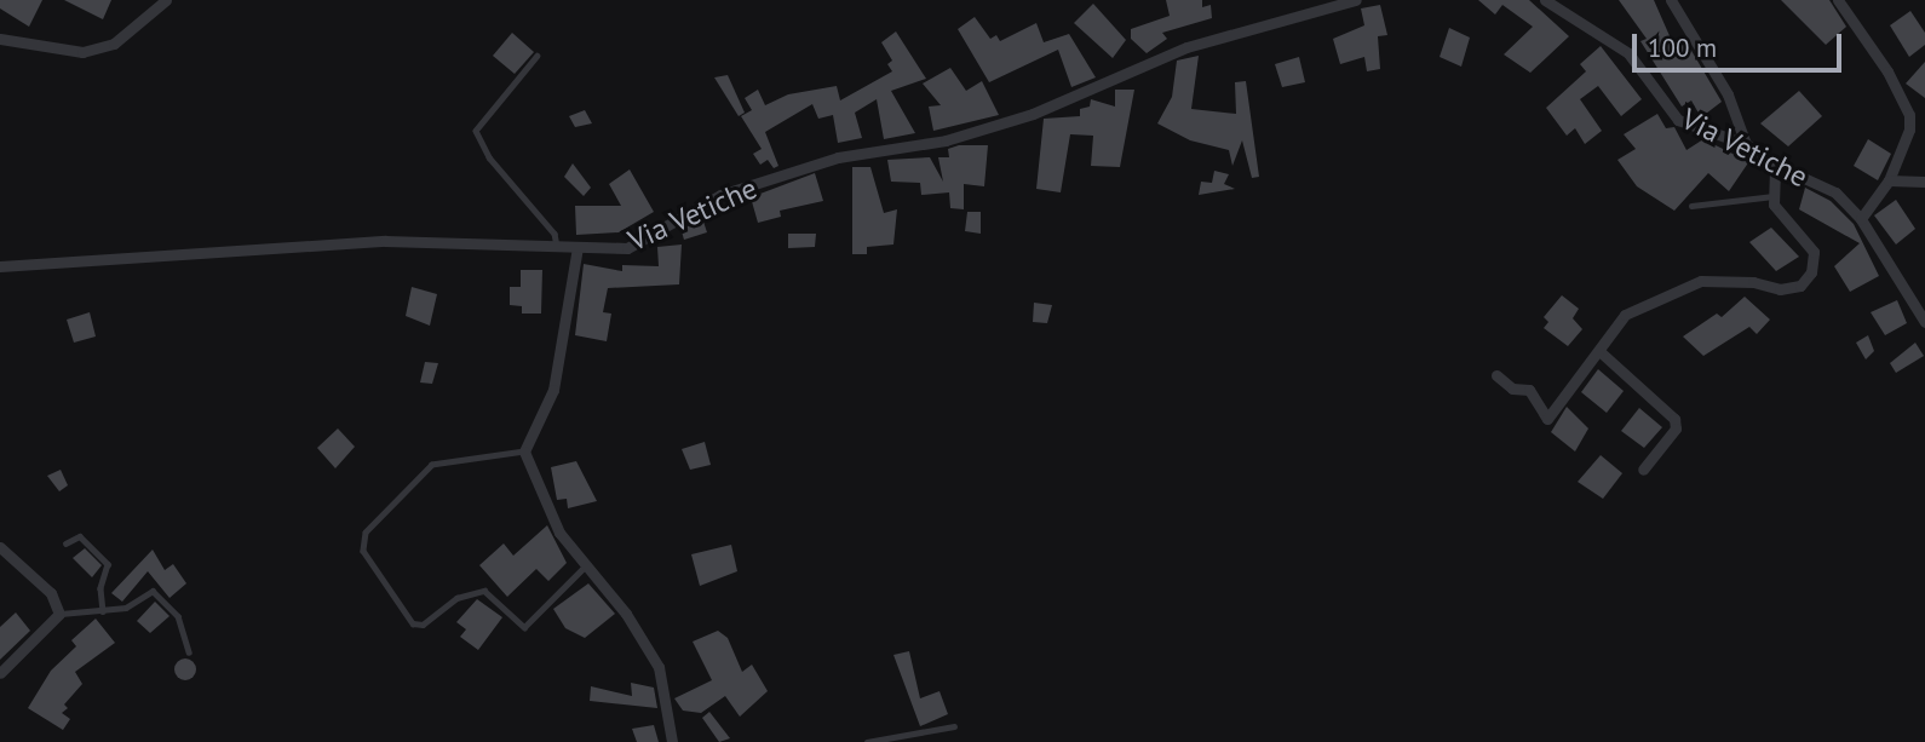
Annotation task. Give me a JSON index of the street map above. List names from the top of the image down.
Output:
{
  "streets": {
    "street": ["Via Vetiche"]
  },
  "scale_bar": "100 m"
}
